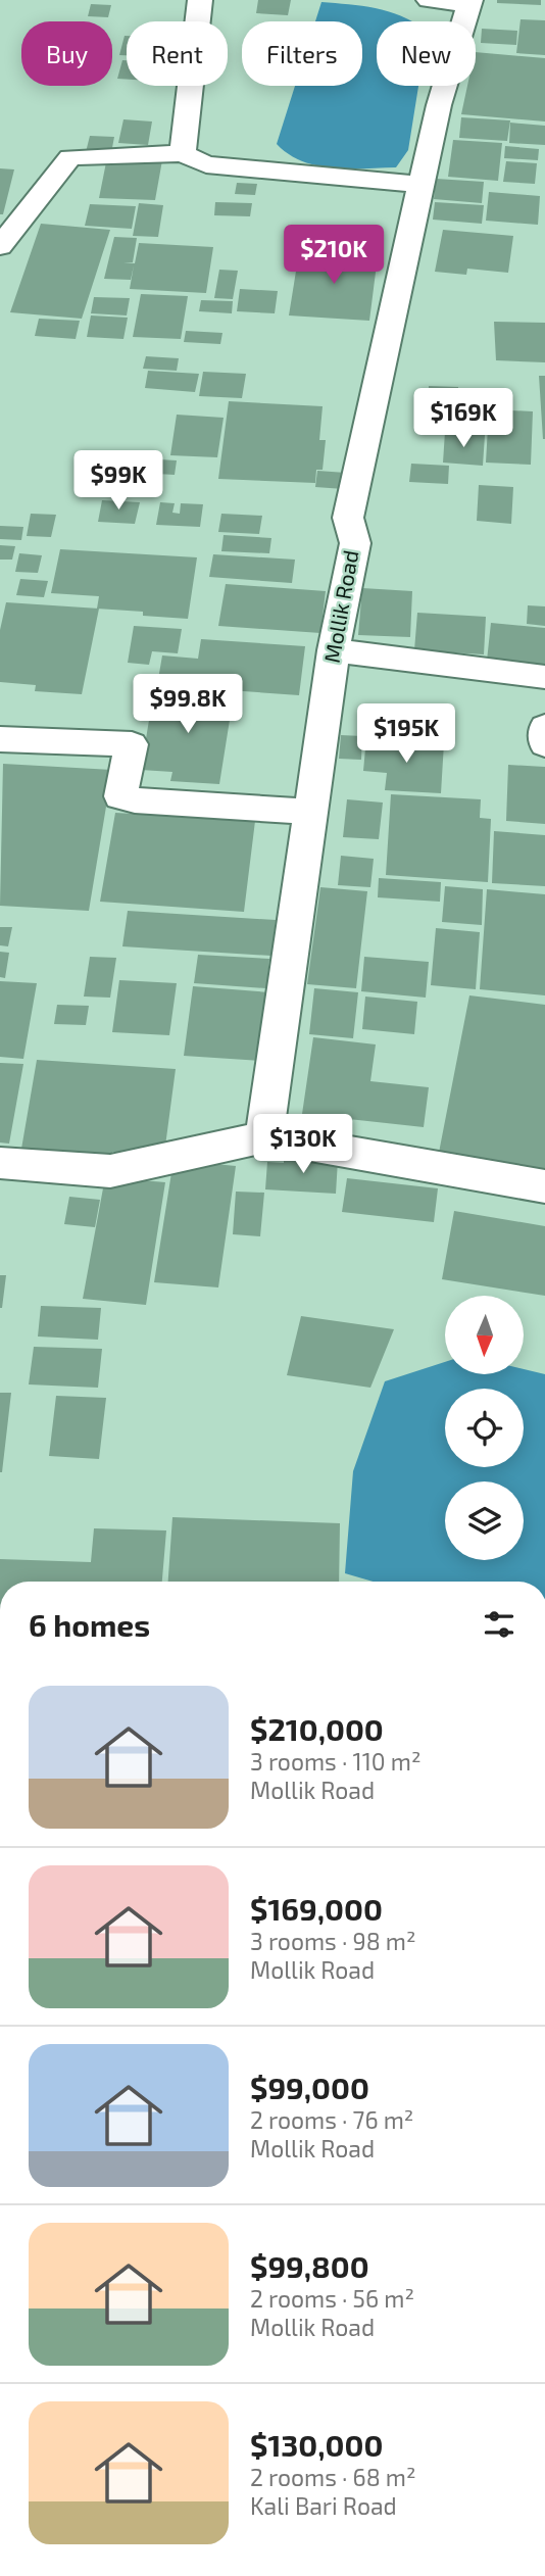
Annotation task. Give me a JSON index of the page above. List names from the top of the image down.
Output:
{
  "streets": {
    "street": ["Mollik Road"]
  },
  "north": "bottom",
  "page": {
    "chip": [
      "Buy",
      "Rent",
      "Filters",
      "New"
    ],
    "price": [
      "$210K",
      "$169K",
      "$99K",
      "$99.8K",
      "$195K",
      "$130K"
    ],
    "heading": "6 homes",
    "list": [
      {
        "name": "$210,000",
        "note": "3 rooms · 110 m² · Mollik Road"
      },
      {
        "name": "$169,000",
        "note": "3 rooms · 98 m² · Mollik Road"
      },
      {
        "name": "$99,000",
        "note": "2 rooms · 76 m² · Mollik Road"
      },
      {
        "name": "$99,800",
        "note": "2 rooms · 56 m² · Mollik Road"
      },
      {
        "name": "$130,000",
        "note": "2 rooms · 68 m² · Kali Bari Road"
      }
    ]
  }
}
